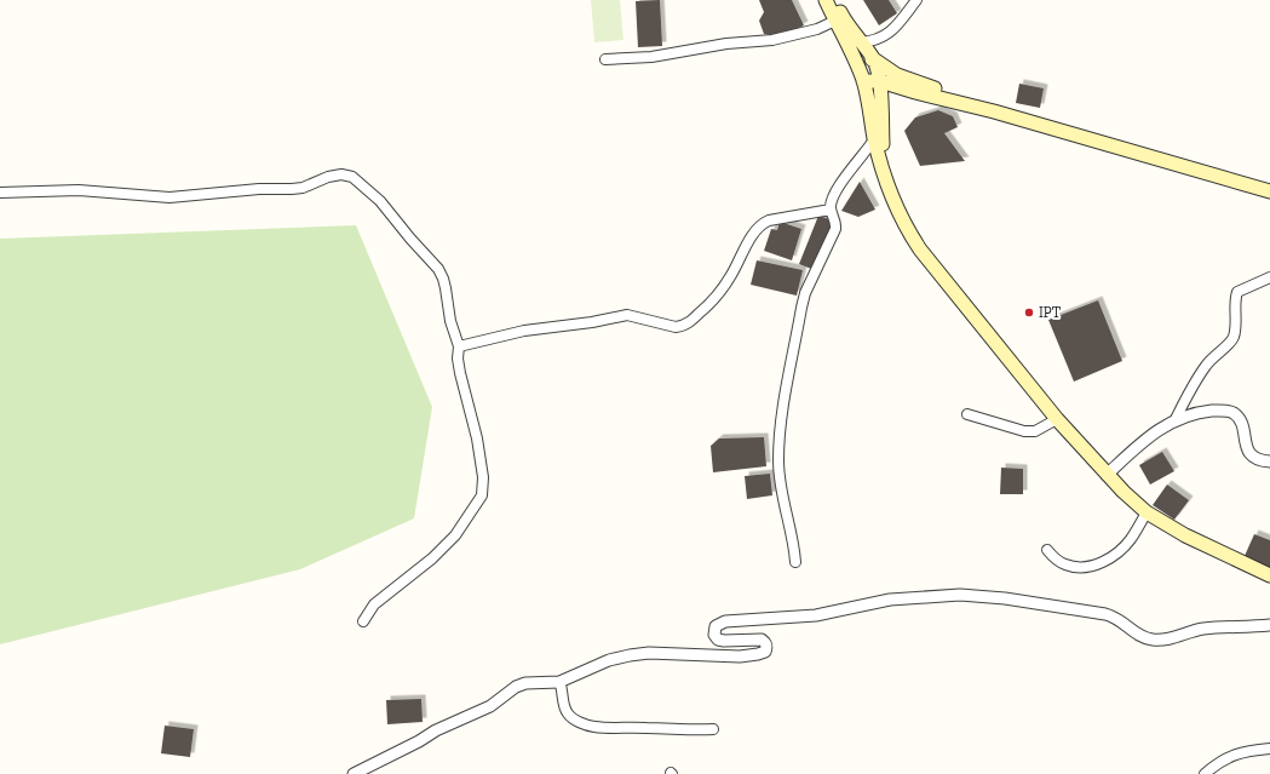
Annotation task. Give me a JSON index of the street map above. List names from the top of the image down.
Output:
{
  "places": ["IPT"]
}
